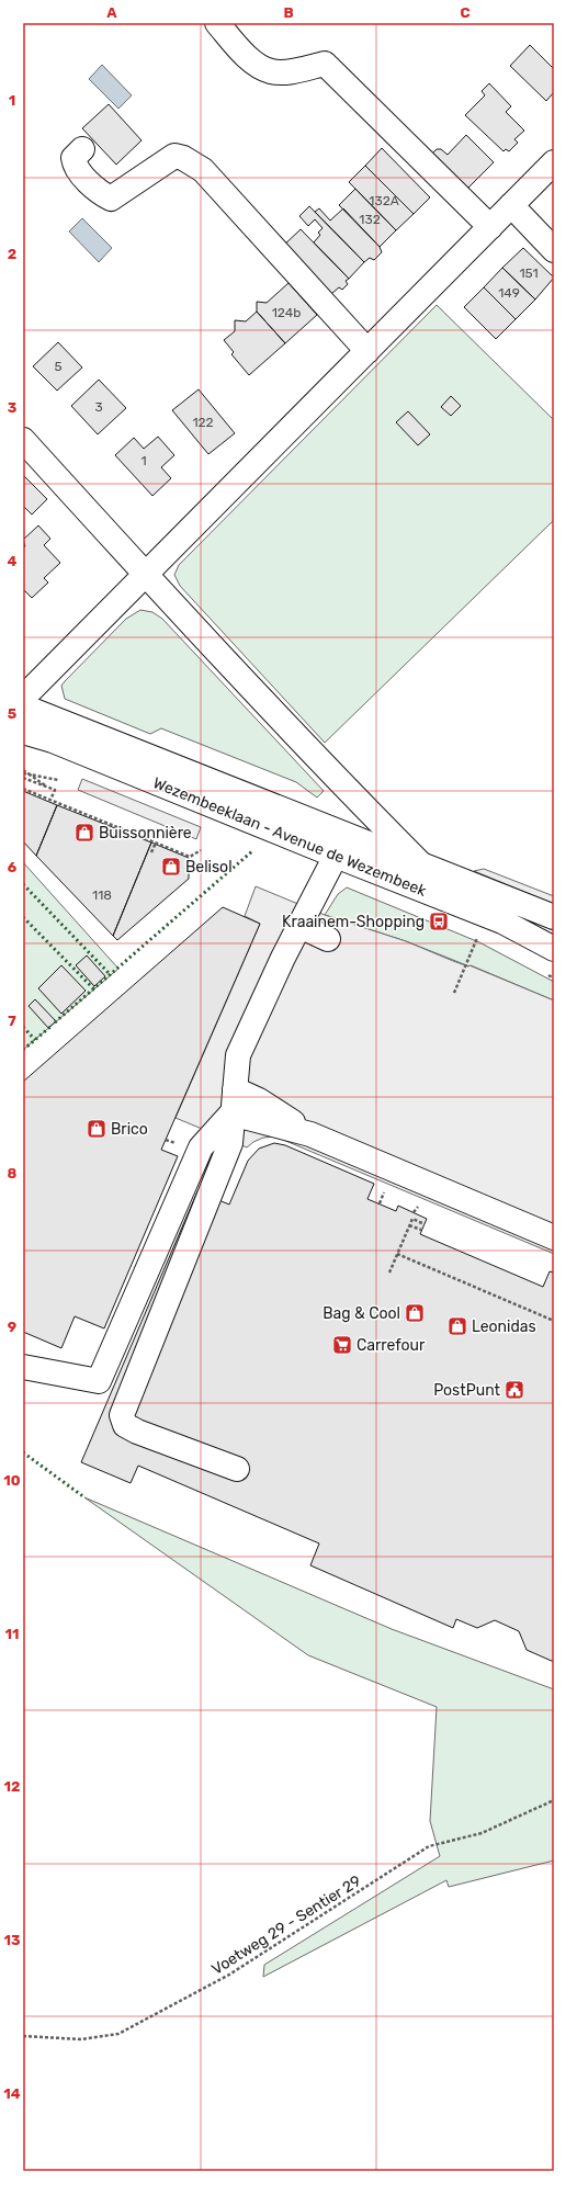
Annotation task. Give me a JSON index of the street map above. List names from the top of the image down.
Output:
{
  "streets": {
    "street": ["Wezembeeklaan - Avenue de Wezembeek"],
    "path": ["Voetweg 29 - Sentier 29"]
  },
  "places": {
    "shop": [
      "Buissonnière",
      "Belisol",
      "Brico",
      "Bag & Cool",
      "Leonidas"
    ],
    "bus stop": ["Kraainem-Shopping"],
    "supermarket": ["Carrefour"],
    "public building": ["PostPunt"]
  },
  "house_numbers": [
    "132A",
    "132",
    "151",
    "149",
    "124b",
    "5",
    "3",
    "122",
    "1",
    "118"
  ],
  "grid": {
    "columns": ["A", "B", "C"],
    "rows": [
      "1",
      "2",
      "3",
      "4",
      "5",
      "6",
      "7",
      "8",
      "9",
      "10",
      "11",
      "12",
      "13",
      "14"
    ]
  }
}
